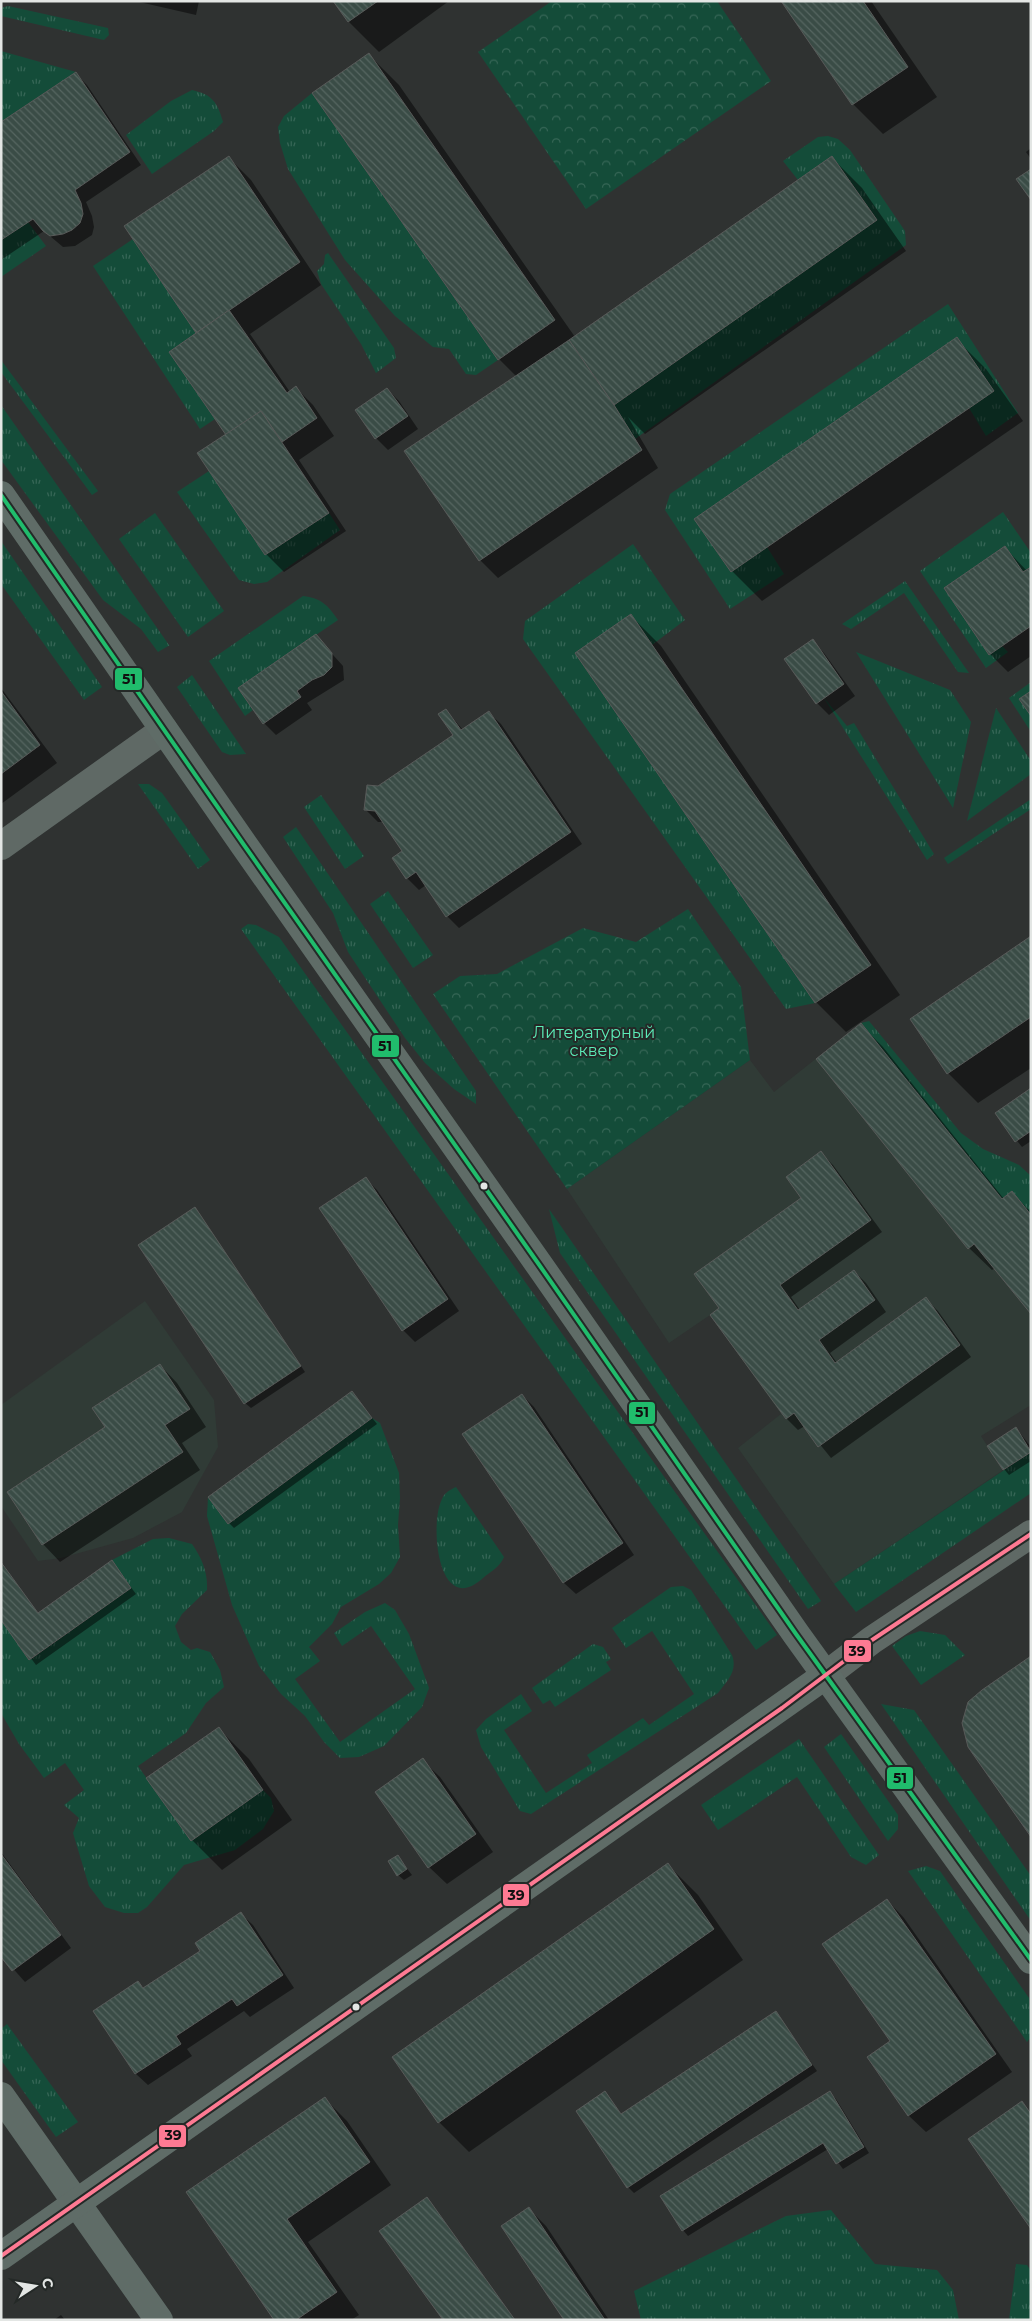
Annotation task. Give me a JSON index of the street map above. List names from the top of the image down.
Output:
{
  "parks": ["Литературный сквер"],
  "lines": ["transit line 51", "transit line 39"],
  "north": "right"
}
